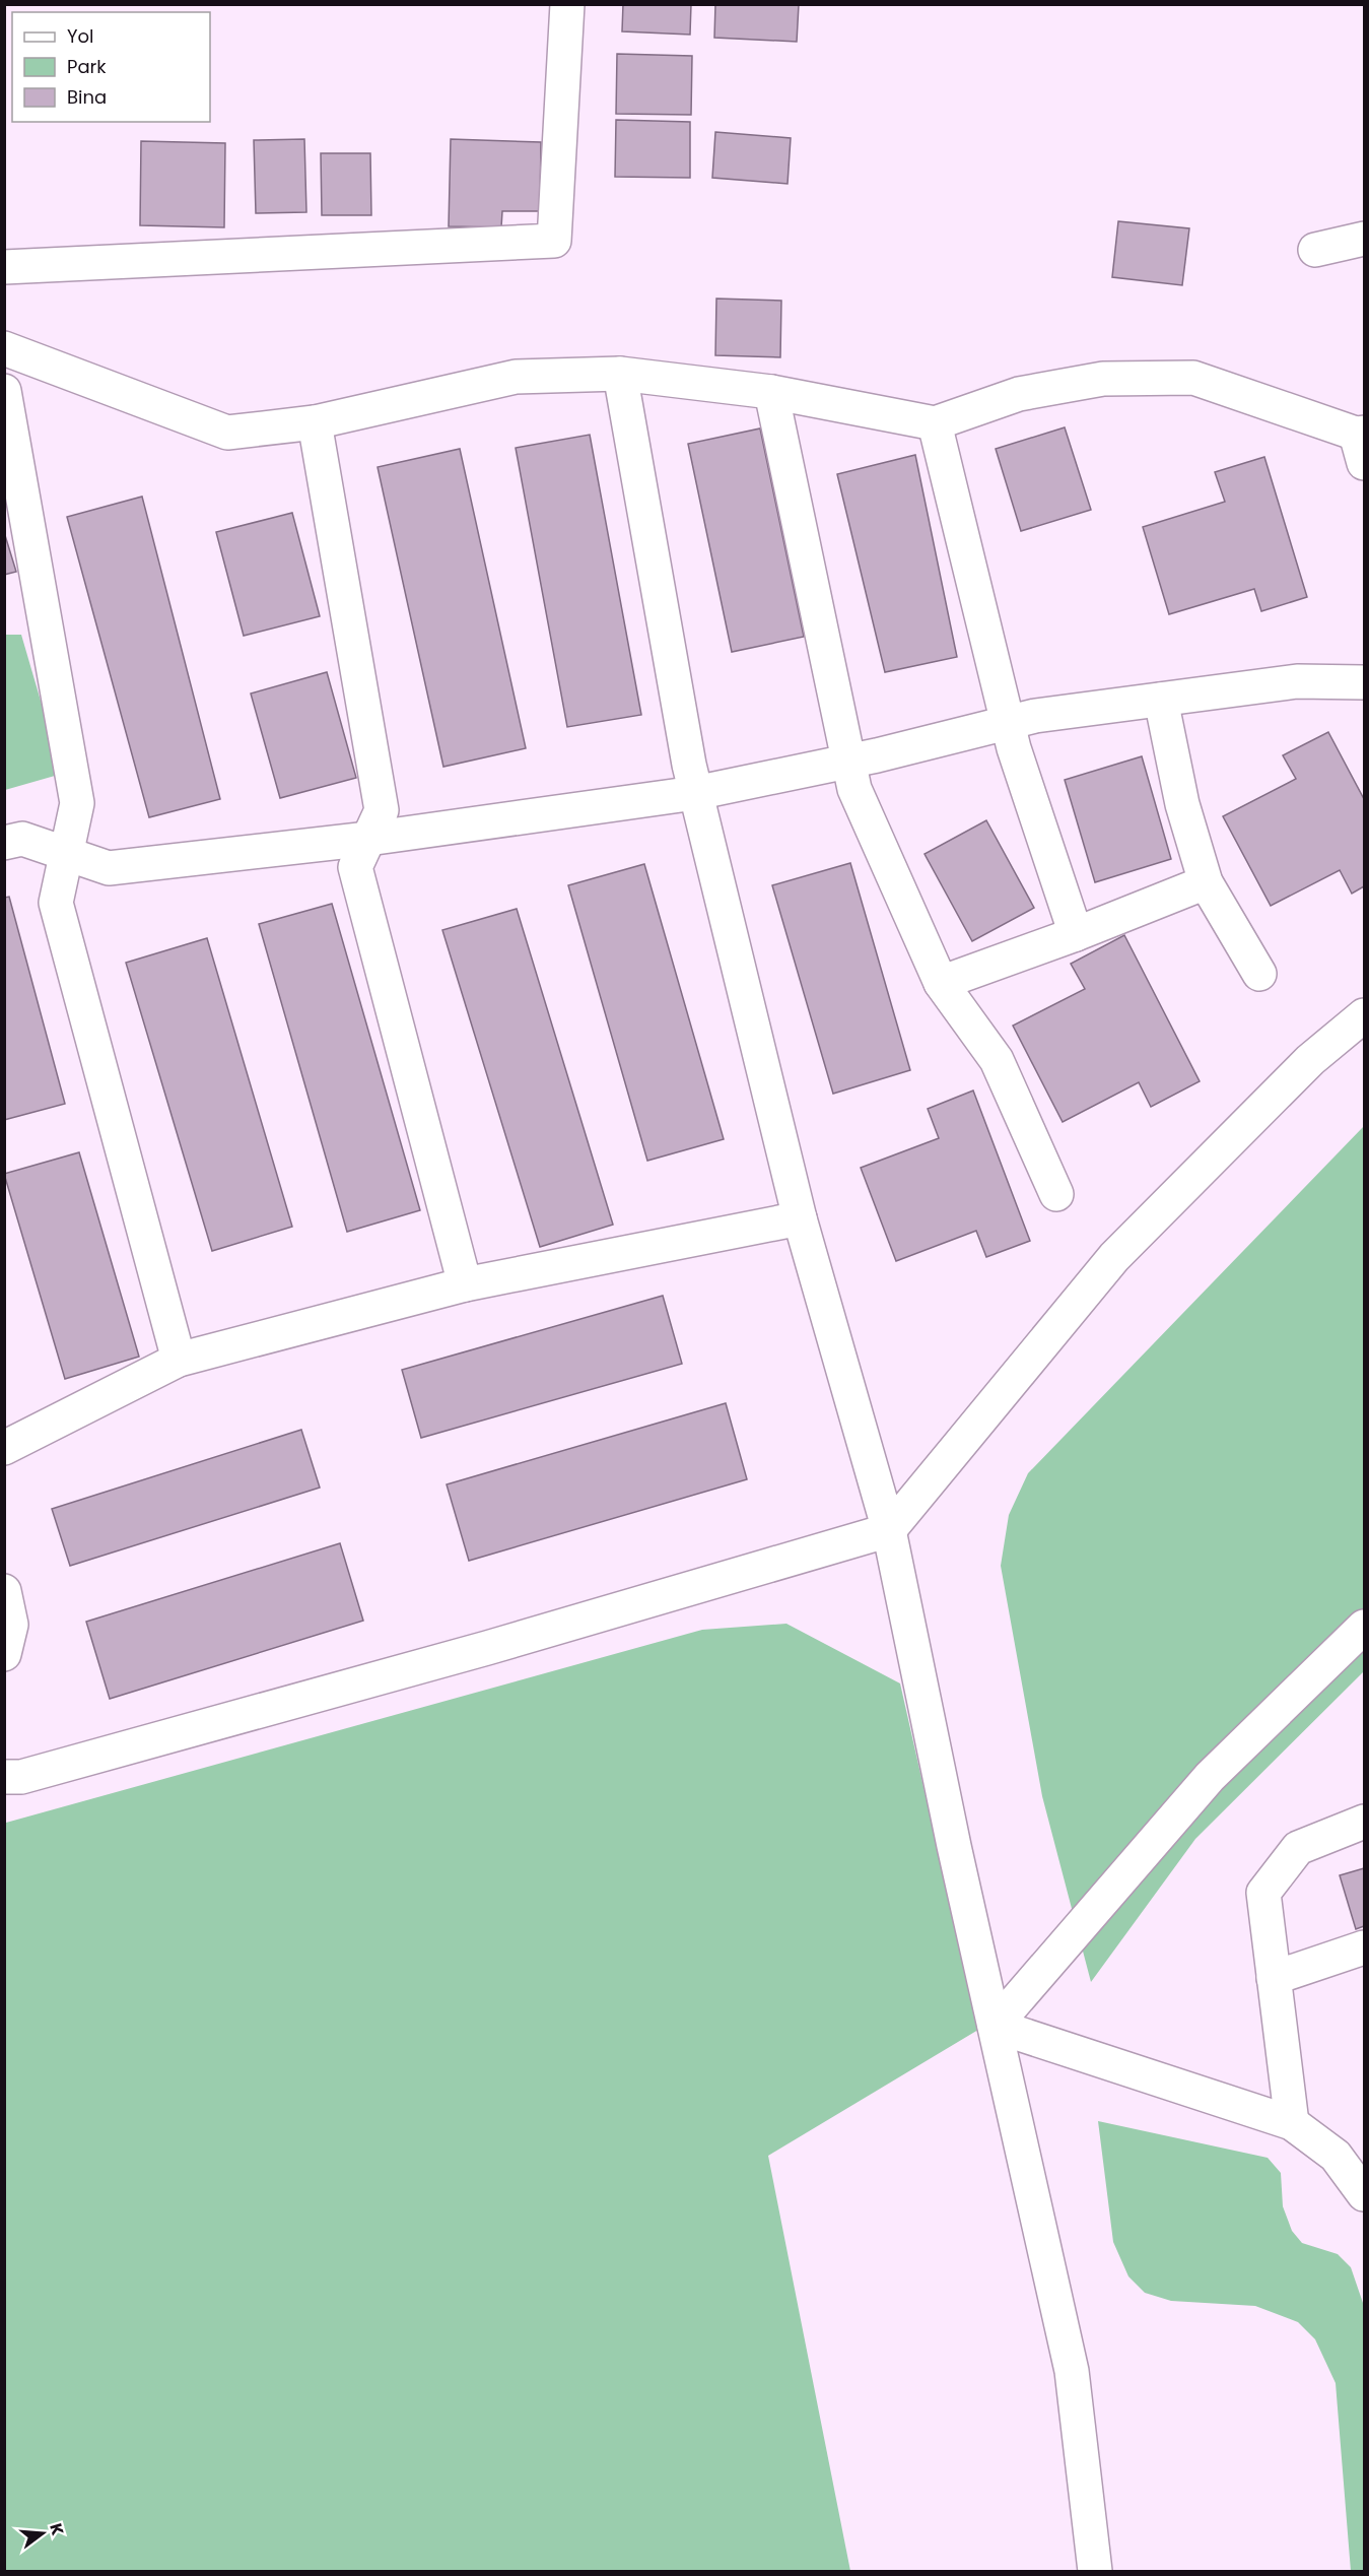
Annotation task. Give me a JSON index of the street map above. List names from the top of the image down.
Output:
{
  "legend": ["Yol", "Park", "Bina"],
  "north": "right"
}
